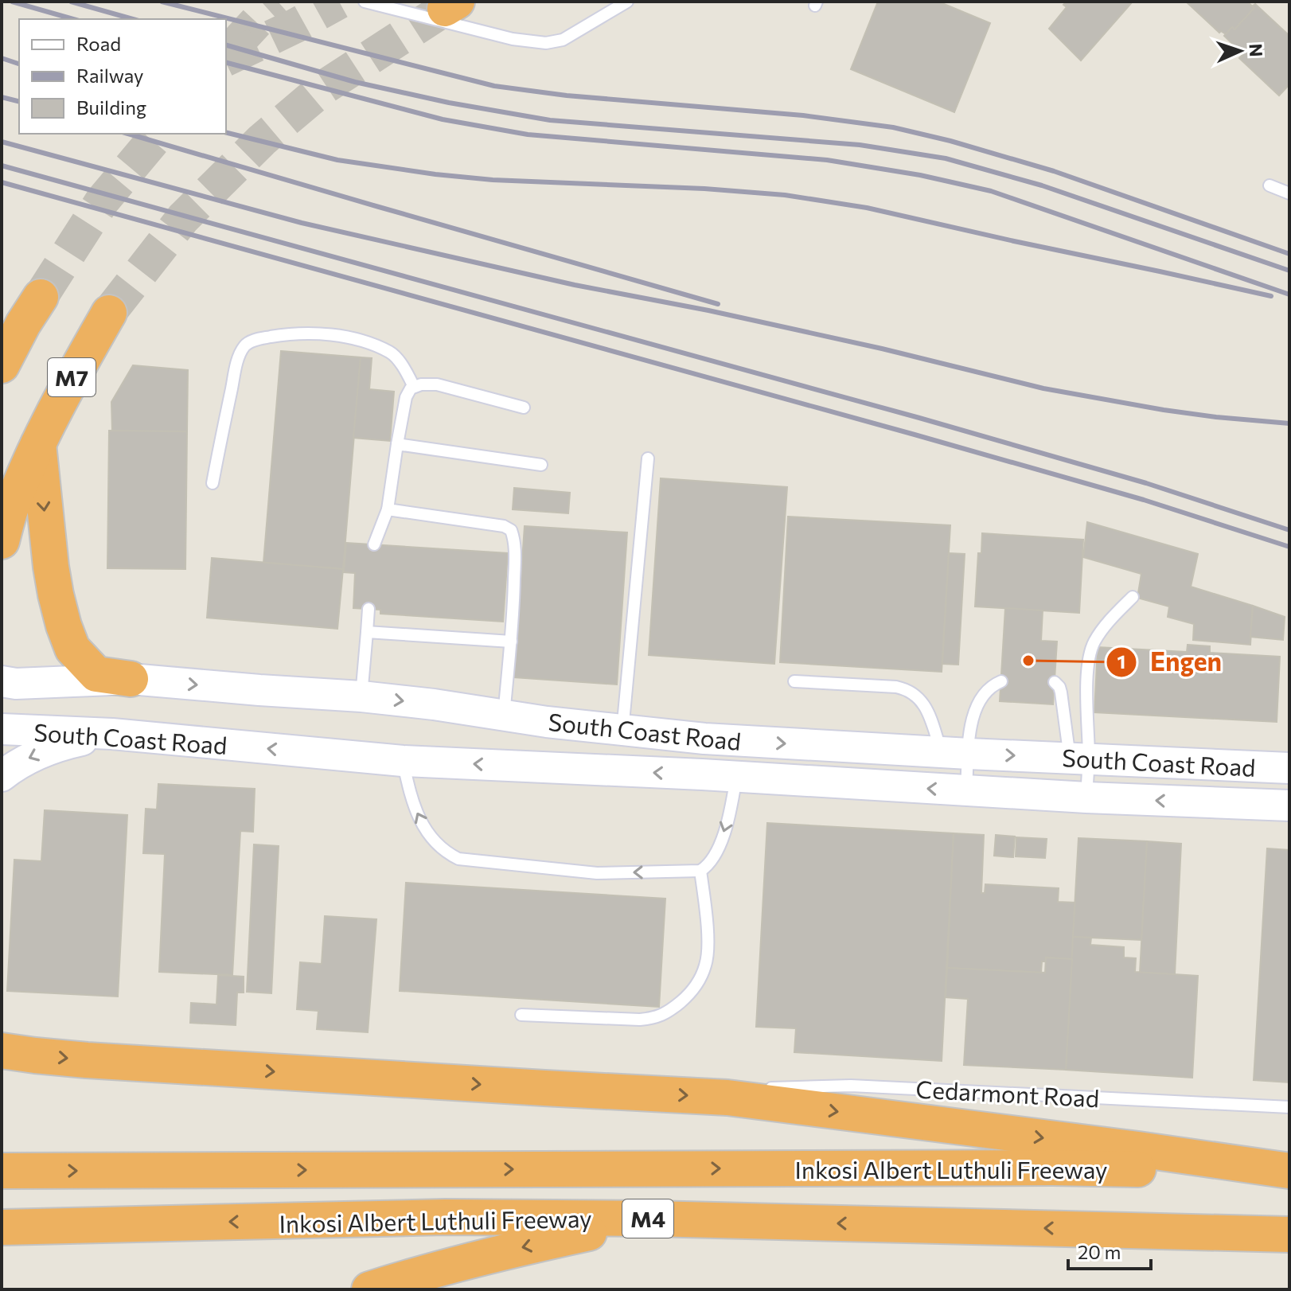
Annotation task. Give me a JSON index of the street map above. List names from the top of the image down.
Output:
{
  "streets": {
    "highway": ["M7", "Inkosi Albert Luthuli Freeway", "M4"],
    "street": ["South Coast Road"],
    "lane": ["Cedarmont Road"]
  },
  "places": ["Engen"],
  "legend": ["Road", "Railway", "Building"],
  "scale_bar": "20 m",
  "north": "right"
}
